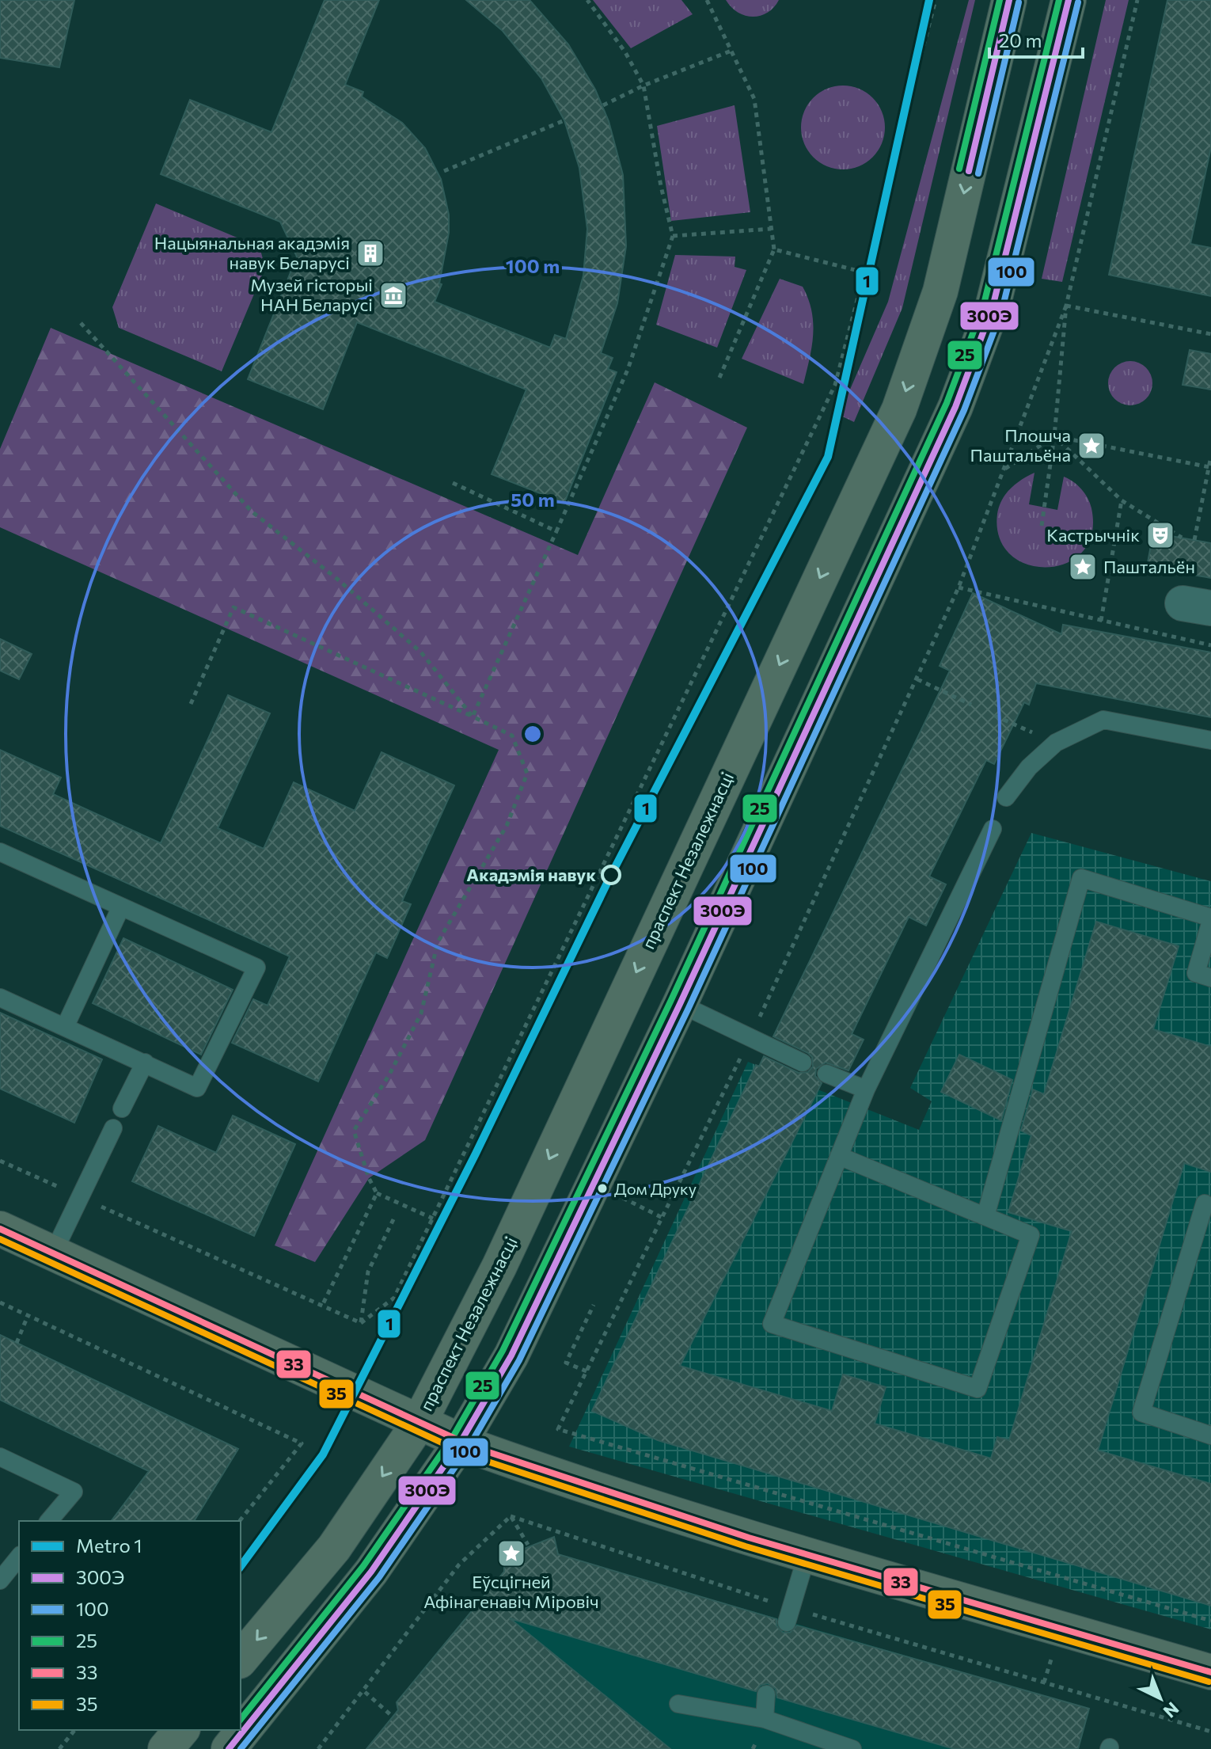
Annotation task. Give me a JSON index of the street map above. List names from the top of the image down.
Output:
{
  "streets": {
    "main road": ["праспект Незалежнасці"]
  },
  "places": {
    "building": ["Нацыянальная акадэмія навук Беларусі"],
    "museum": ["Музей гісторыі НАН Беларусі"],
    "place": ["Плошча Паштальёна", "Паштальён", "Еўсцігней Афінагенавіч Міровіч"],
    "theatre": ["Кастрычнік"],
    "other": ["Акадэмія навук", "Дом Друку"]
  },
  "lines": [
    "metro line 1",
    "transit line 300Э",
    "transit line 25",
    "transit line 100",
    "transit line 33",
    "transit line 35"
  ],
  "legend": [
    "Metro 1",
    "300Э",
    "100",
    "25",
    "33",
    "35"
  ],
  "scale_bar": "20 m",
  "north": "bottom right",
  "rings": ["100 m", "50 m"]
}
